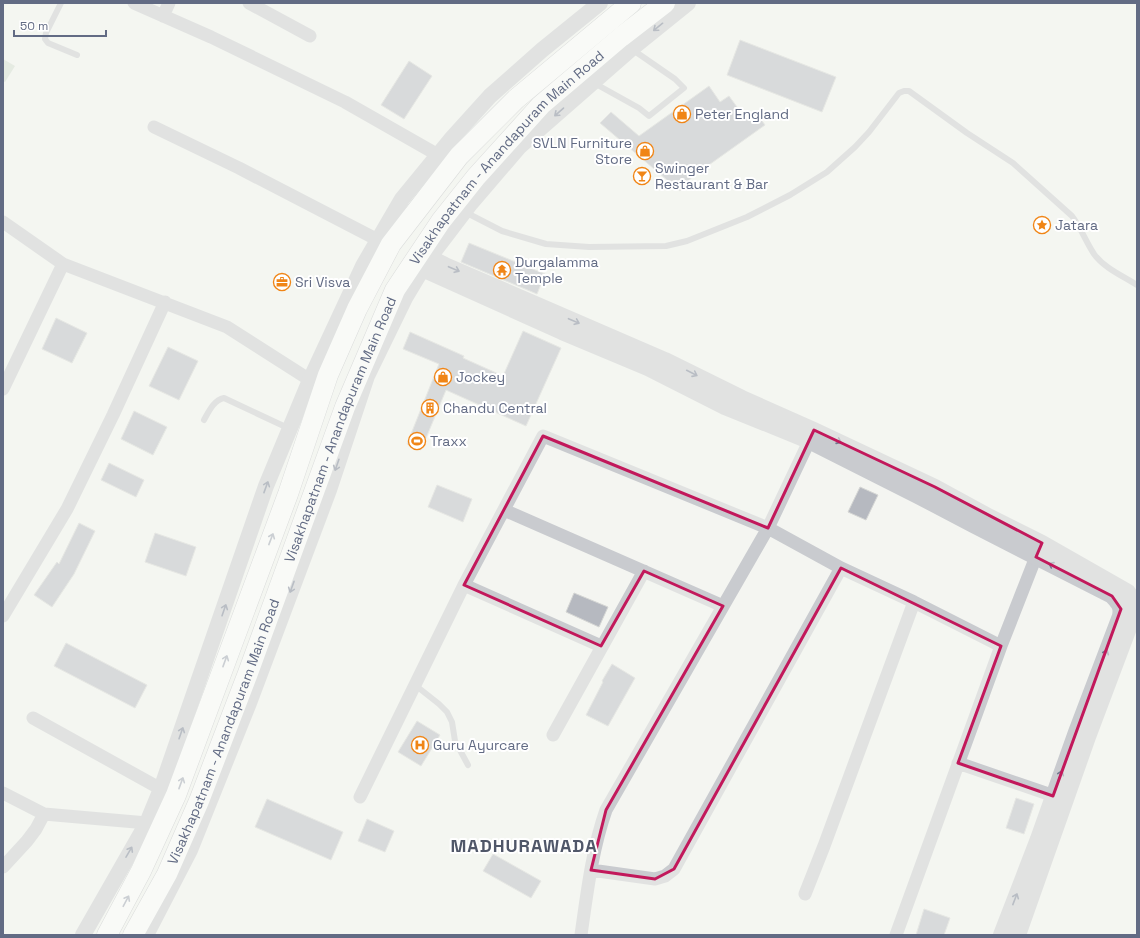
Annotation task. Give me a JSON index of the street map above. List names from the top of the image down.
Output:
{
  "streets": {
    "main road": ["Visakhapatnam - Anandapuram Main Road"]
  },
  "districts": ["MADHURAWADA"],
  "places": {
    "shop": ["Peter England", "SVLN Furniture Store", "Jockey"],
    "bar": ["Swinger Restaurant & Bar"],
    "place": ["Jatara"],
    "temple": ["Durgalamma Temple"],
    "office": ["Sri Visva"],
    "building": ["Chandu Central"],
    "sports": ["Traxx"],
    "hospital": ["Guru Ayurcare"]
  },
  "scale_bar": "50 m"
}
